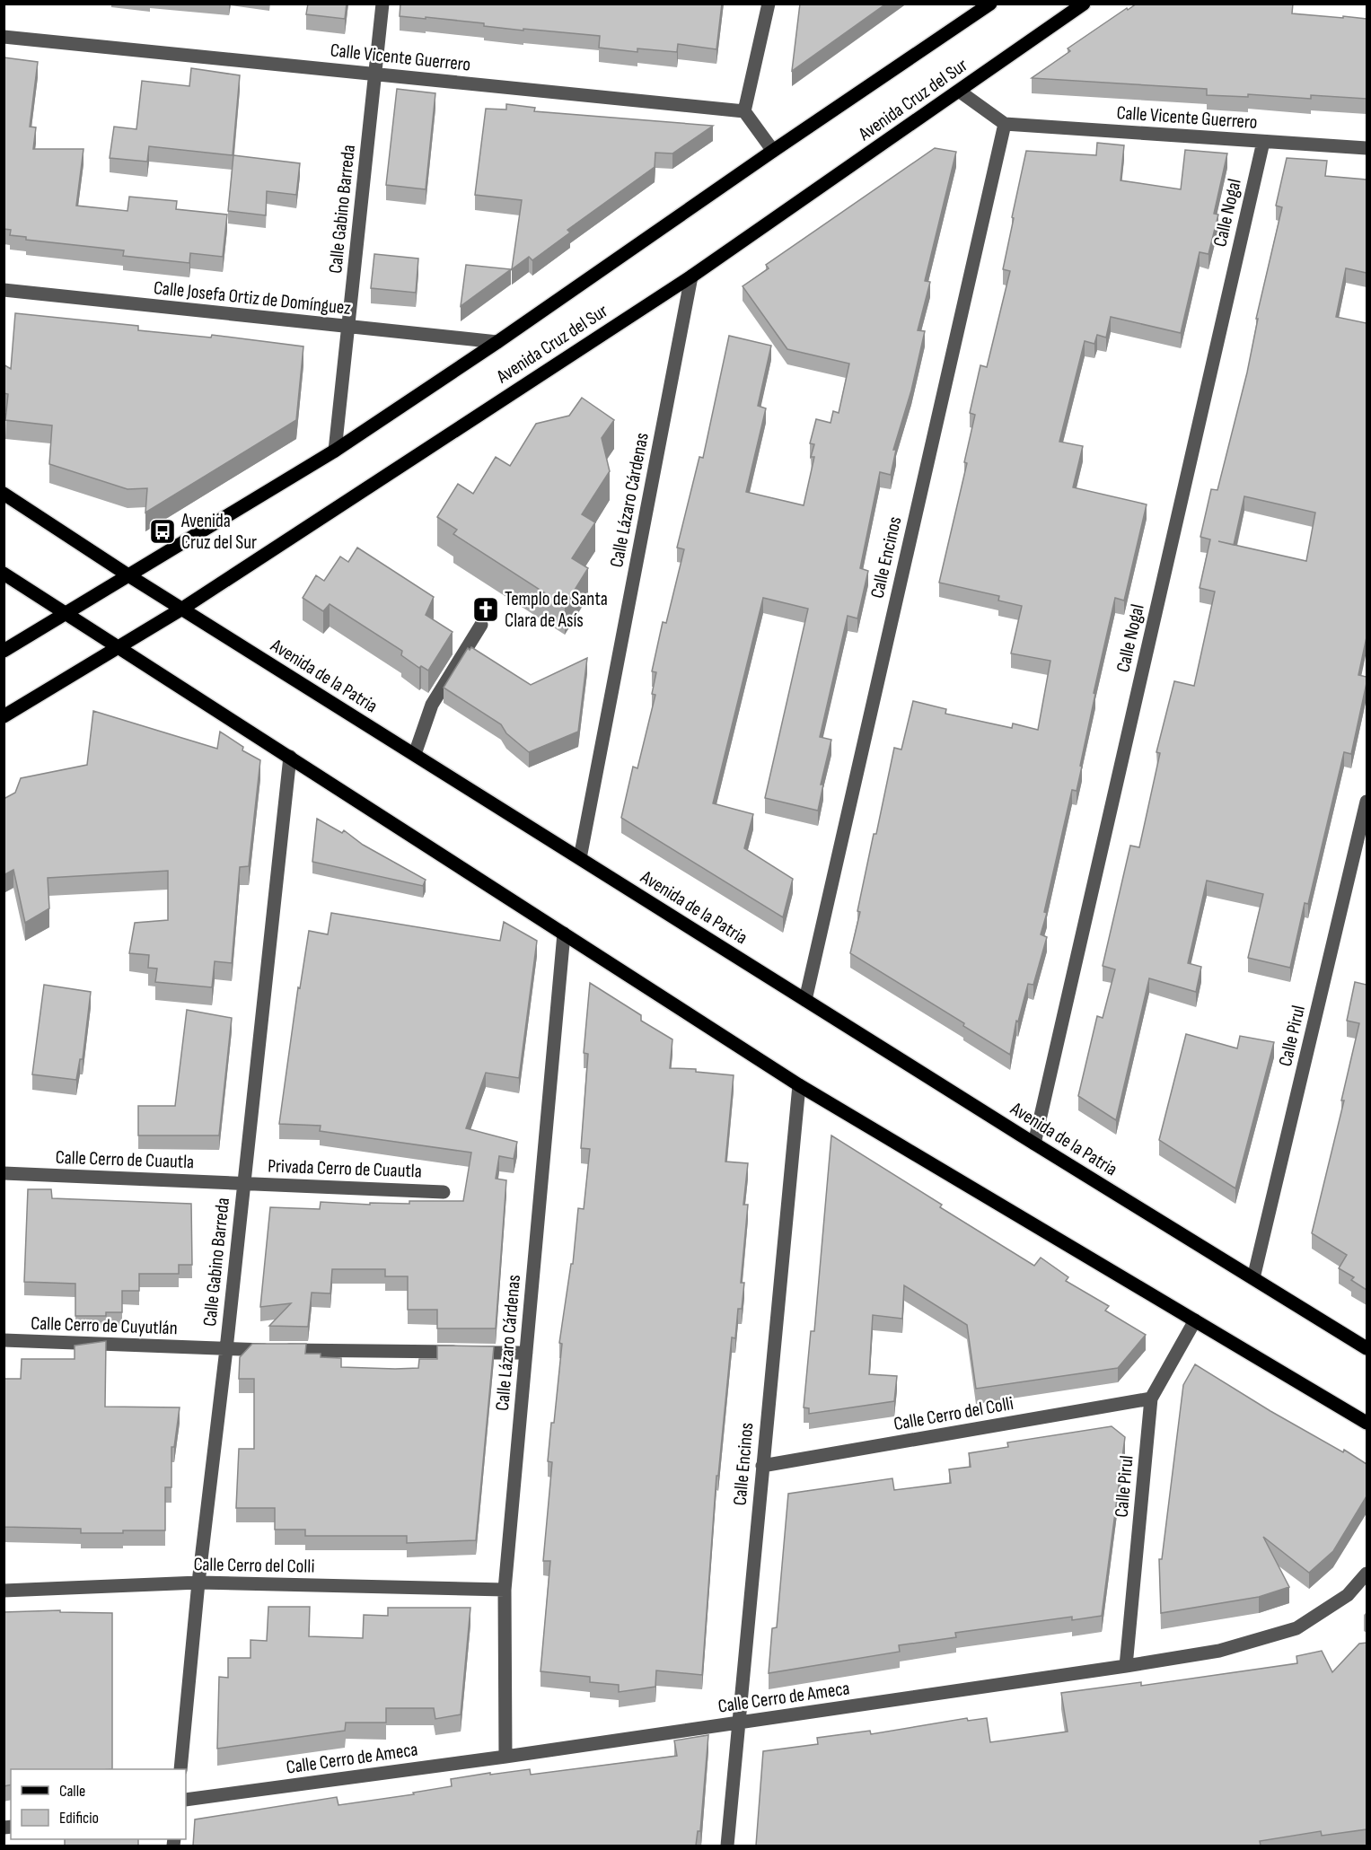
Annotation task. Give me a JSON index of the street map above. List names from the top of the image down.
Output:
{
  "streets": {
    "main road": ["Avenida Cruz del Sur", "Avenida de la Patria"],
    "street": [
      "Calle Vicente Guerrero",
      "Calle Gabino Barreda",
      "Calle Nogal",
      "Calle Josefa Ortiz de Domínguez",
      "Calle Lázaro Cárdenas",
      "Calle Encinos",
      "Calle Pirul",
      "Calle Cerro de Cuautla",
      "Privada Cerro de Cuautla",
      "Calle Cerro de Cuyutlán",
      "Calle Cerro del Colli",
      "Calle Cerro de Ameca"
    ]
  },
  "crossings": [
    ["Calle Vicente Guerrero", "Calle Gabino Barreda"],
    ["Calle Vicente Guerrero", "Calle Nogal"],
    ["Calle Vicente Guerrero", "Calle Encinos"],
    ["Avenida Cruz del Sur", "Calle Gabino Barreda"],
    ["Avenida Cruz del Sur", "Calle Josefa Ortiz de Domínguez"],
    ["Avenida Cruz del Sur", "Calle Lázaro Cárdenas"],
    ["Avenida Cruz del Sur", "Avenida de la Patria"],
    ["Calle Gabino Barreda", "Calle Josefa Ortiz de Domínguez"],
    ["Calle Gabino Barreda", "Calle Cerro de Cuautla"],
    ["Calle Gabino Barreda", "Privada Cerro de Cuautla"],
    ["Calle Gabino Barreda", "Calle Cerro de Cuyutlán"],
    ["Calle Gabino Barreda", "Calle Cerro del Colli"],
    ["Calle Nogal", "Avenida de la Patria"],
    ["Calle Lázaro Cárdenas", "Avenida de la Patria"],
    ["Calle Lázaro Cárdenas", "Calle Cerro de Cuyutlán"],
    ["Calle Lázaro Cárdenas", "Calle Cerro del Colli"],
    ["Calle Lázaro Cárdenas", "Calle Cerro de Ameca"],
    ["Calle Encinos", "Avenida de la Patria"],
    ["Calle Encinos", "Calle Cerro del Colli"],
    ["Calle Encinos", "Calle Cerro de Ameca"],
    ["Avenida de la Patria", "Calle Pirul"],
    ["Calle Pirul", "Calle Cerro del Colli"],
    ["Calle Pirul", "Calle Cerro de Ameca"],
    ["Calle Cerro de Cuautla", "Privada Cerro de Cuautla"]
  ],
  "places": {
    "bus stop": ["Avenida Cruz del Sur"],
    "church": ["Templo de Santa Clara de Asís"]
  },
  "legend": ["Calle", "Edificio"]
}
